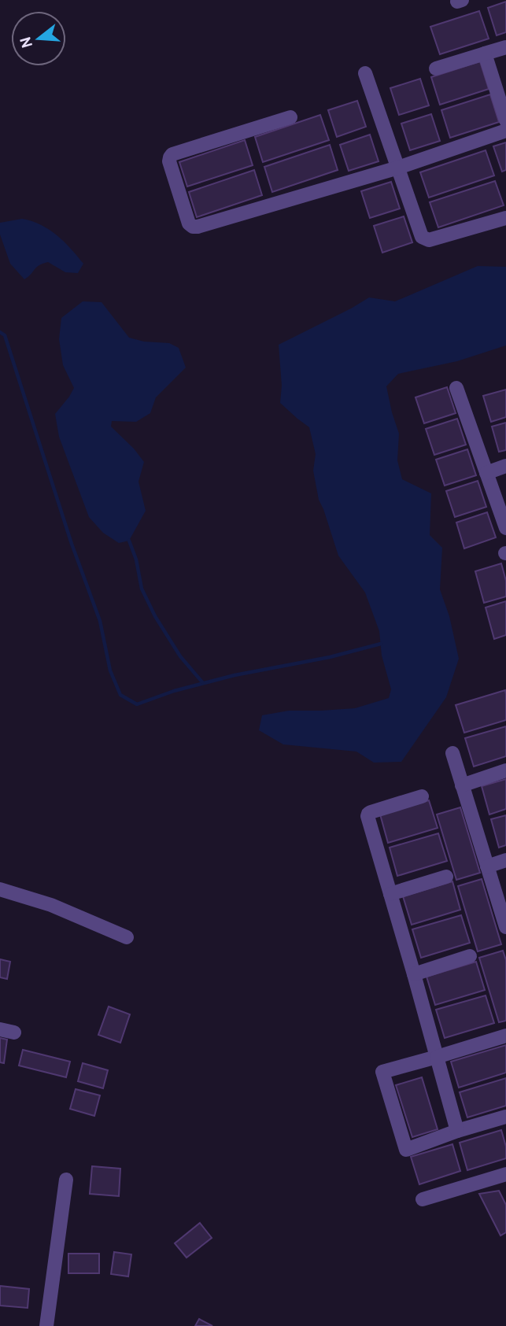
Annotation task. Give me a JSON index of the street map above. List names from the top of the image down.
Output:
{
  "north": "left"
}
